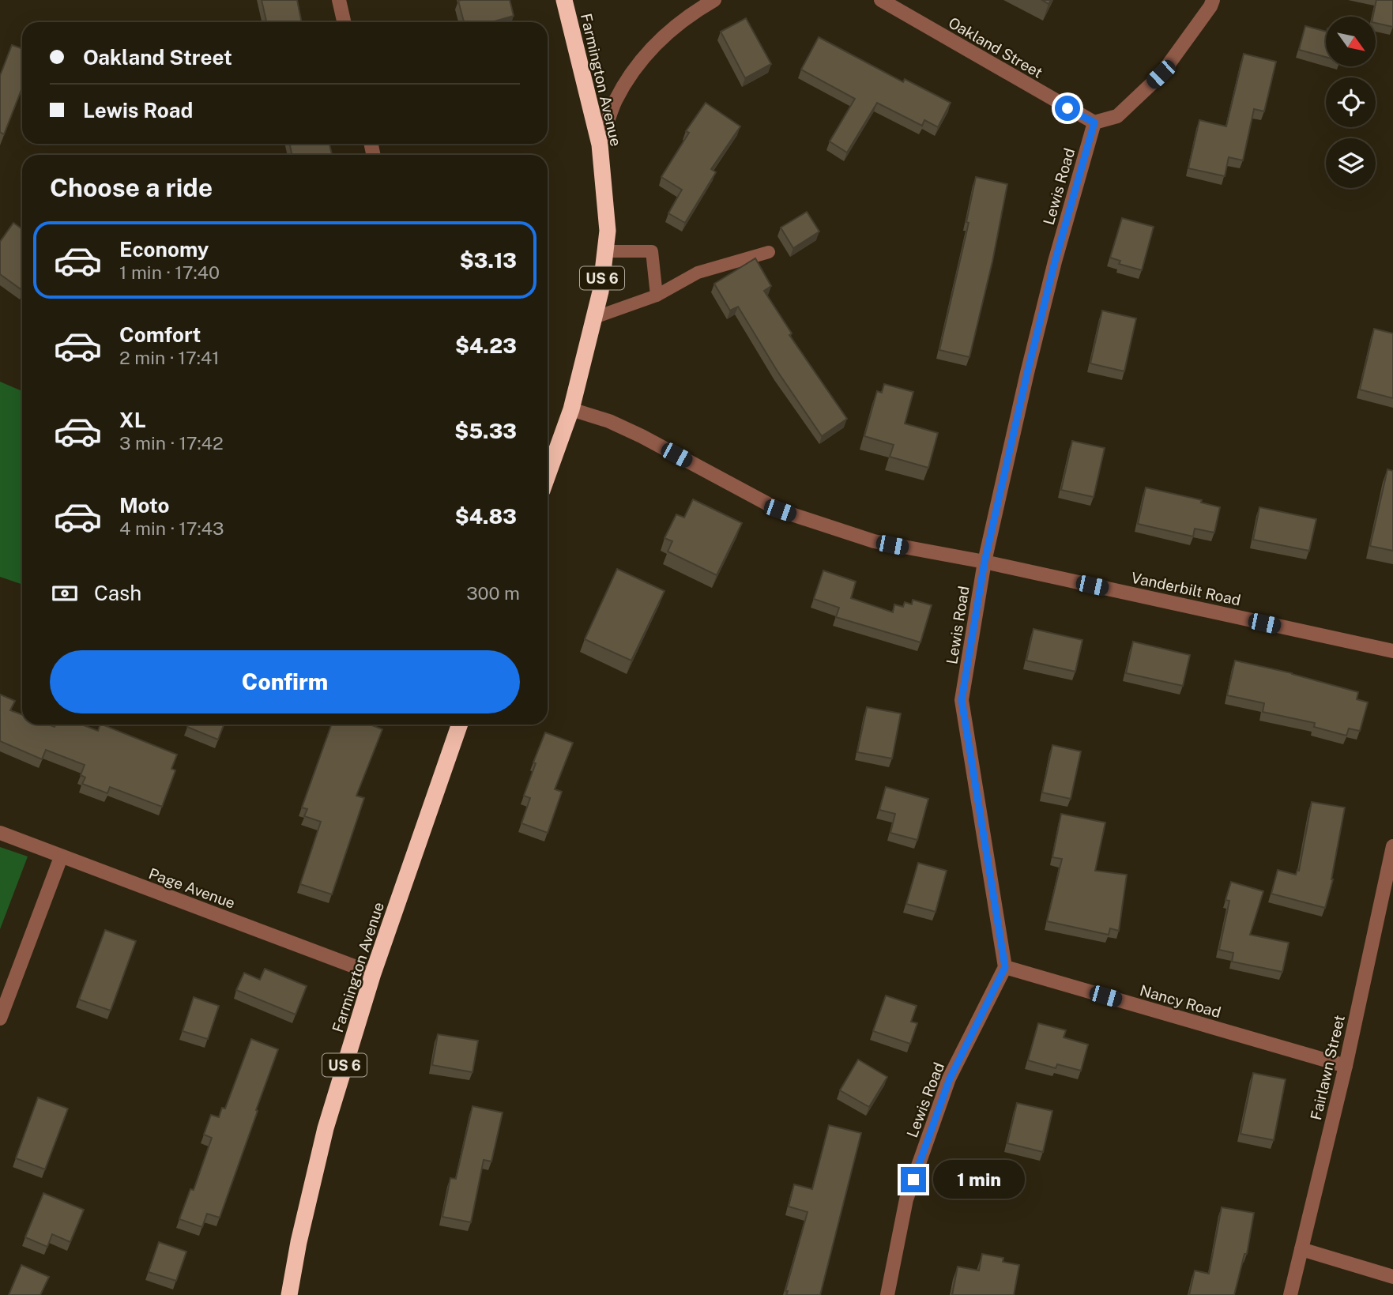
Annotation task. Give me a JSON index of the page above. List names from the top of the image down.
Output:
{
  "streets": {
    "highway": ["Farmington Avenue", "US 6"],
    "street": [
      "Oakland Street",
      "Lewis Road",
      "Vanderbilt Road",
      "Page Avenue",
      "Nancy Road",
      "Fairlawn Street"
    ]
  },
  "crossings": [
    ["Oakland Street", "Lewis Road"],
    ["Farmington Avenue", "Vanderbilt Road"],
    ["Farmington Avenue", "Page Avenue"],
    ["Lewis Road", "Vanderbilt Road"],
    ["Lewis Road", "Nancy Road"],
    ["Nancy Road", "Fairlawn Street"]
  ],
  "north": "bottom right",
  "page": {
    "banner": ["Oakland Street", "Lewis Road"],
    "heading": "Choose a ride",
    "list": [
      {
        "name": "Economy",
        "note": "1 min · 17:40",
        "value": "$3.13"
      },
      {
        "name": "Comfort",
        "note": "2 min · 17:41",
        "value": "$4.23"
      },
      {
        "name": "XL",
        "note": "3 min · 17:42",
        "value": "$5.33"
      },
      {
        "name": "Moto",
        "note": "4 min · 17:43",
        "value": "$4.83"
      }
    ],
    "pay": ["Cash", "300 m"],
    "buttons": "Confirm",
    "bubble": "1 min"
  }
}
